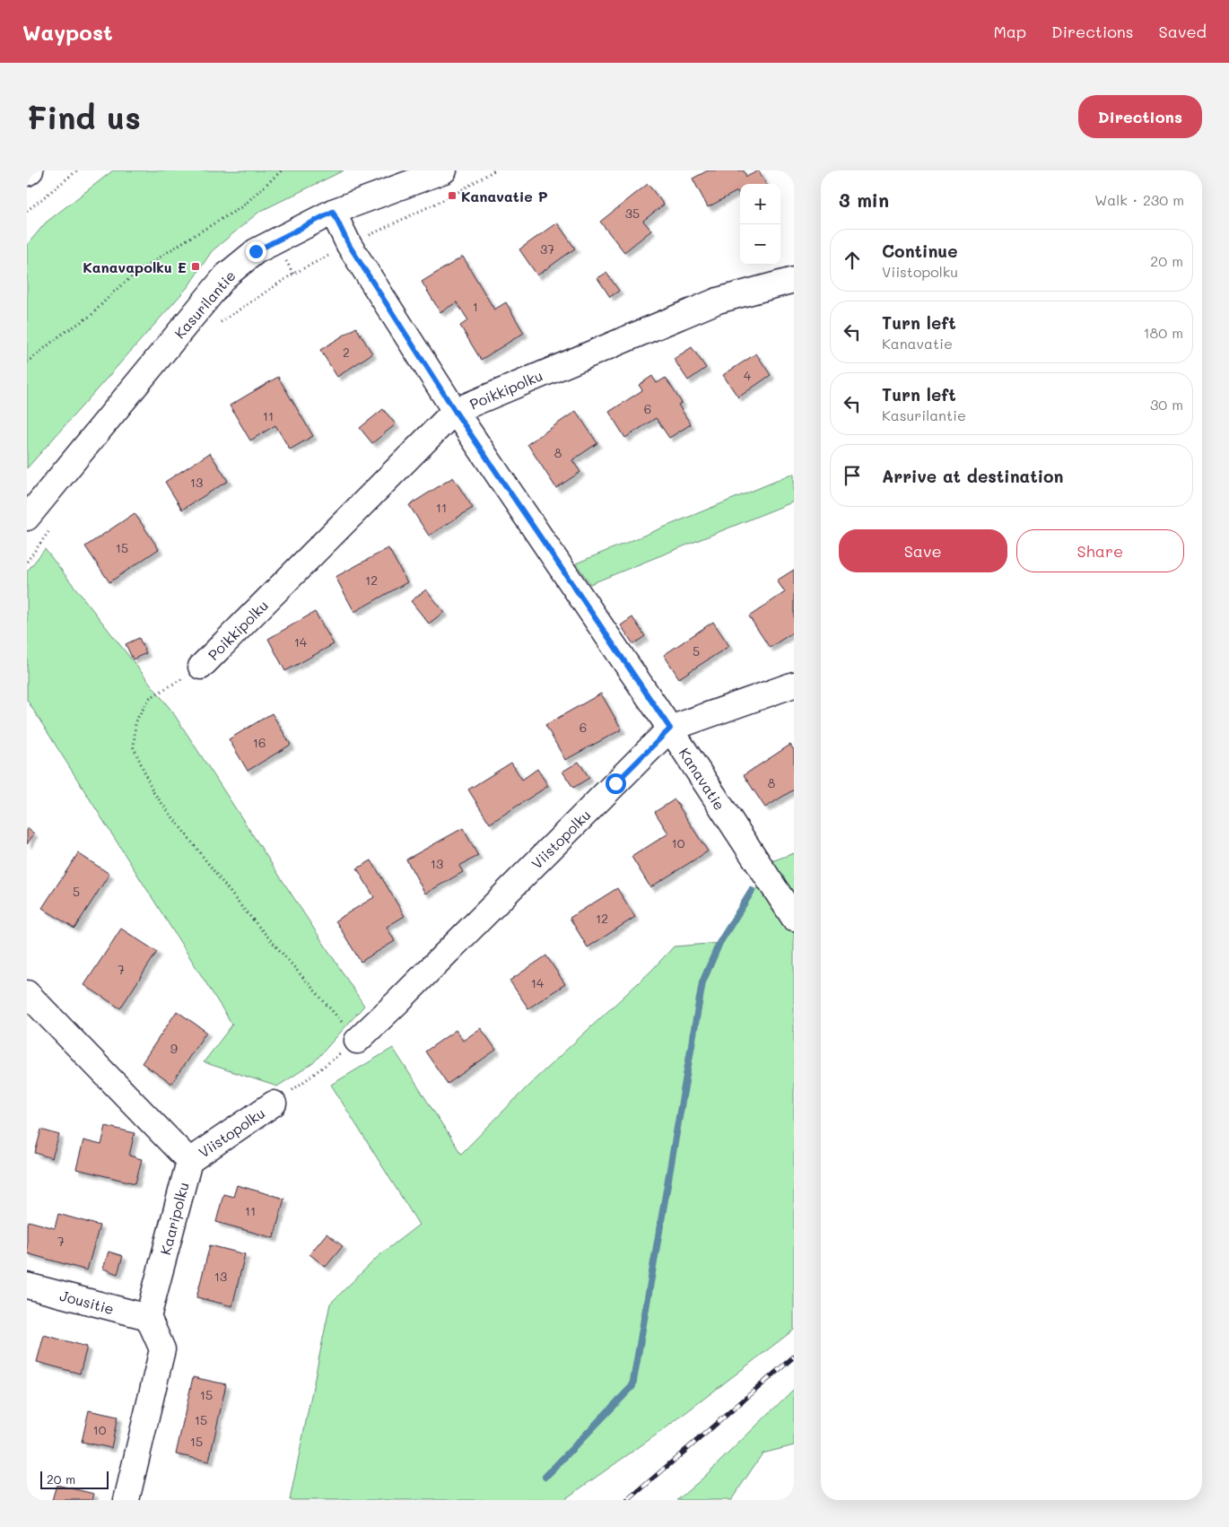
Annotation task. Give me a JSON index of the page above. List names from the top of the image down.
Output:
{
  "streets": {
    "street": [
      "Kasurilantie",
      "Poikkipolku",
      "Kanavatie",
      "Viistopolku",
      "Kaaripolku",
      "Jousitie"
    ]
  },
  "crossings": [
    ["Kasurilantie", "Kanavatie"],
    ["Poikkipolku", "Kanavatie"],
    ["Kanavatie", "Viistopolku"],
    ["Viistopolku", "Kaaripolku"],
    ["Kaaripolku", "Jousitie"]
  ],
  "places": {
    "transit": ["Kanavatie P", "Kanavapolku E"]
  },
  "house_numbers": [
    "35",
    "37",
    "1",
    "2",
    "4",
    "6",
    "11",
    "8",
    "13",
    "11",
    "15",
    "12",
    "14",
    "5",
    "6",
    "16",
    "8",
    "10",
    "13",
    "5",
    "12",
    "7",
    "14",
    "9",
    "11",
    "7",
    "13",
    "15",
    "15",
    "10",
    "15"
  ],
  "scale_bar": "20 m",
  "page": {
    "header": "Waypost",
    "nav": ["Map", "Directions", "Saved"],
    "buttons": [
      "Directions",
      ["Save", "Share"]
    ],
    "title": "Find us",
    "heading": ["3 min", "Walk · 230 m"],
    "map_buttons": ["+", "−"],
    "list": [
      ["Continue", "Viistopolku", "20 m"],
      ["Turn left", "Kanavatie", "180 m"],
      ["Turn left", "Kasurilantie", "30 m"],
      "Arrive at destination"
    ],
    "scale": "20 m"
  }
}
